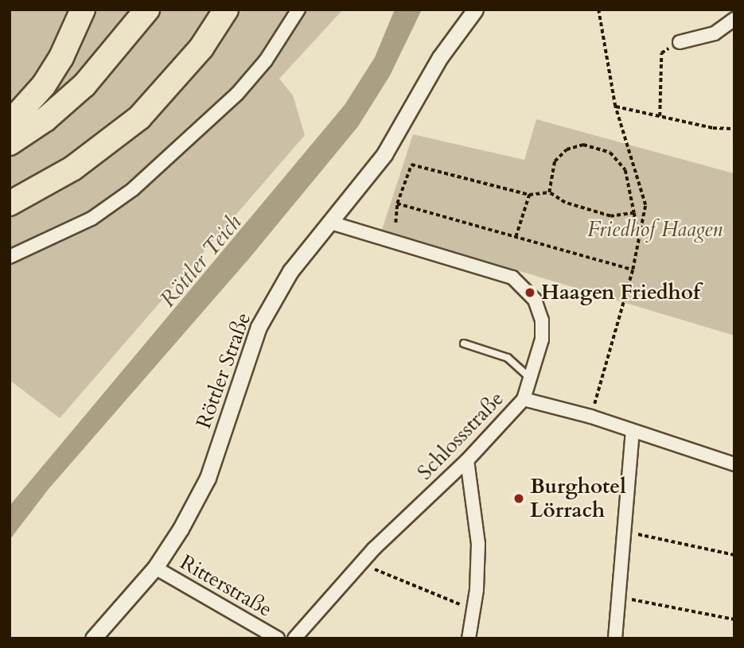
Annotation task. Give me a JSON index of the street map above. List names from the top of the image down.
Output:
{
  "streets": {
    "street": ["Röttler Straße", "Schlossstraße", "Ritterstraße"]
  },
  "crossings": [
    ["Röttler Straße", "Schlossstraße"],
    ["Röttler Straße", "Ritterstraße"]
  ],
  "water": ["Röttler Teich"],
  "parks": ["Friedhof Haagen"],
  "places": ["Haagen Friedhof", "Burghotel Lörrach"]
}
